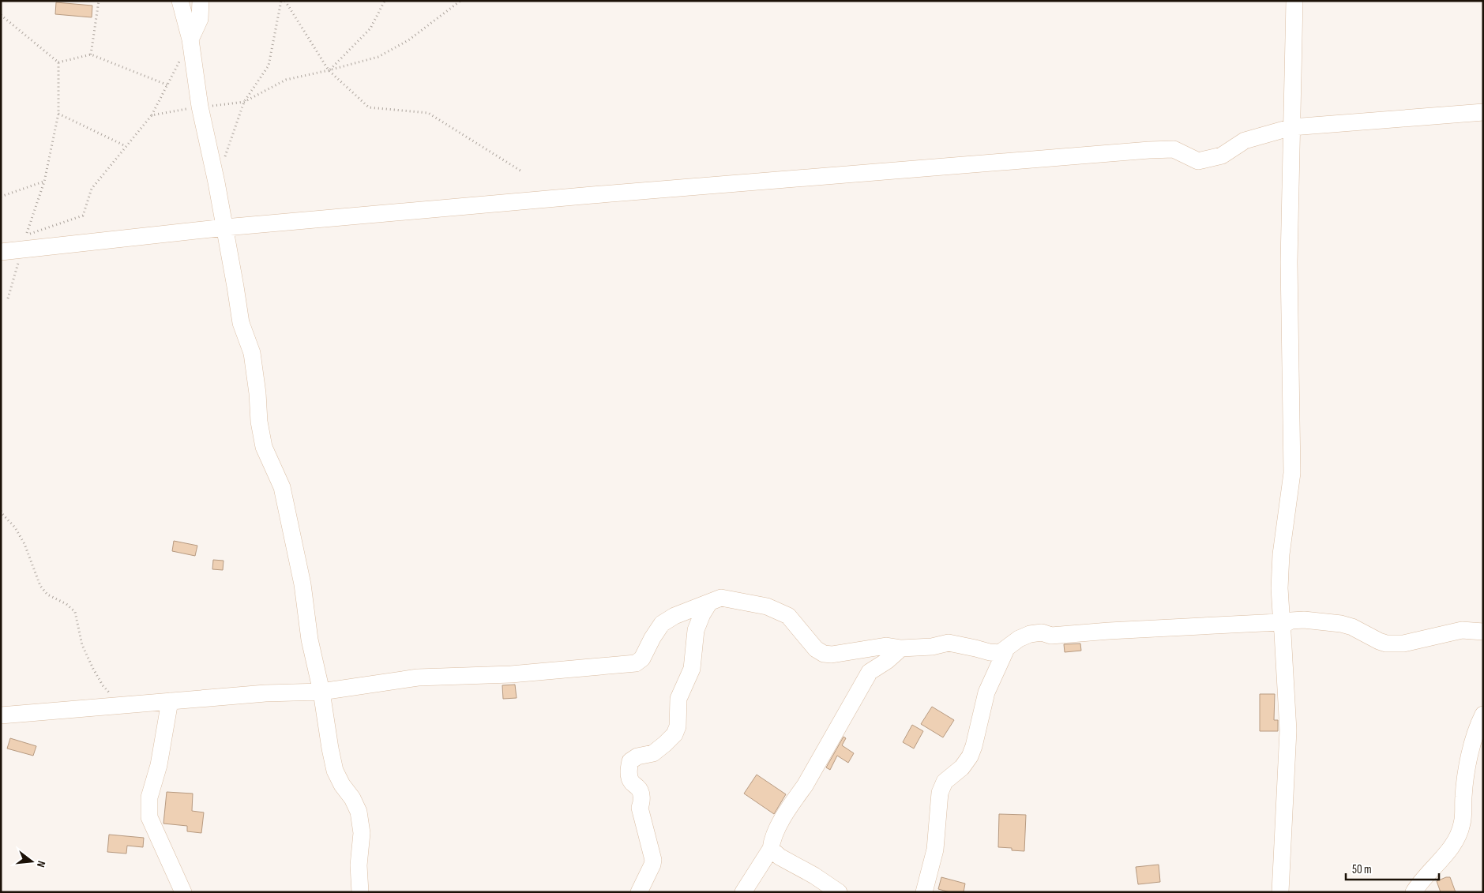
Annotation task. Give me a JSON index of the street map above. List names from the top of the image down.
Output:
{
  "scale_bar": "50 m",
  "north": "right"
}
